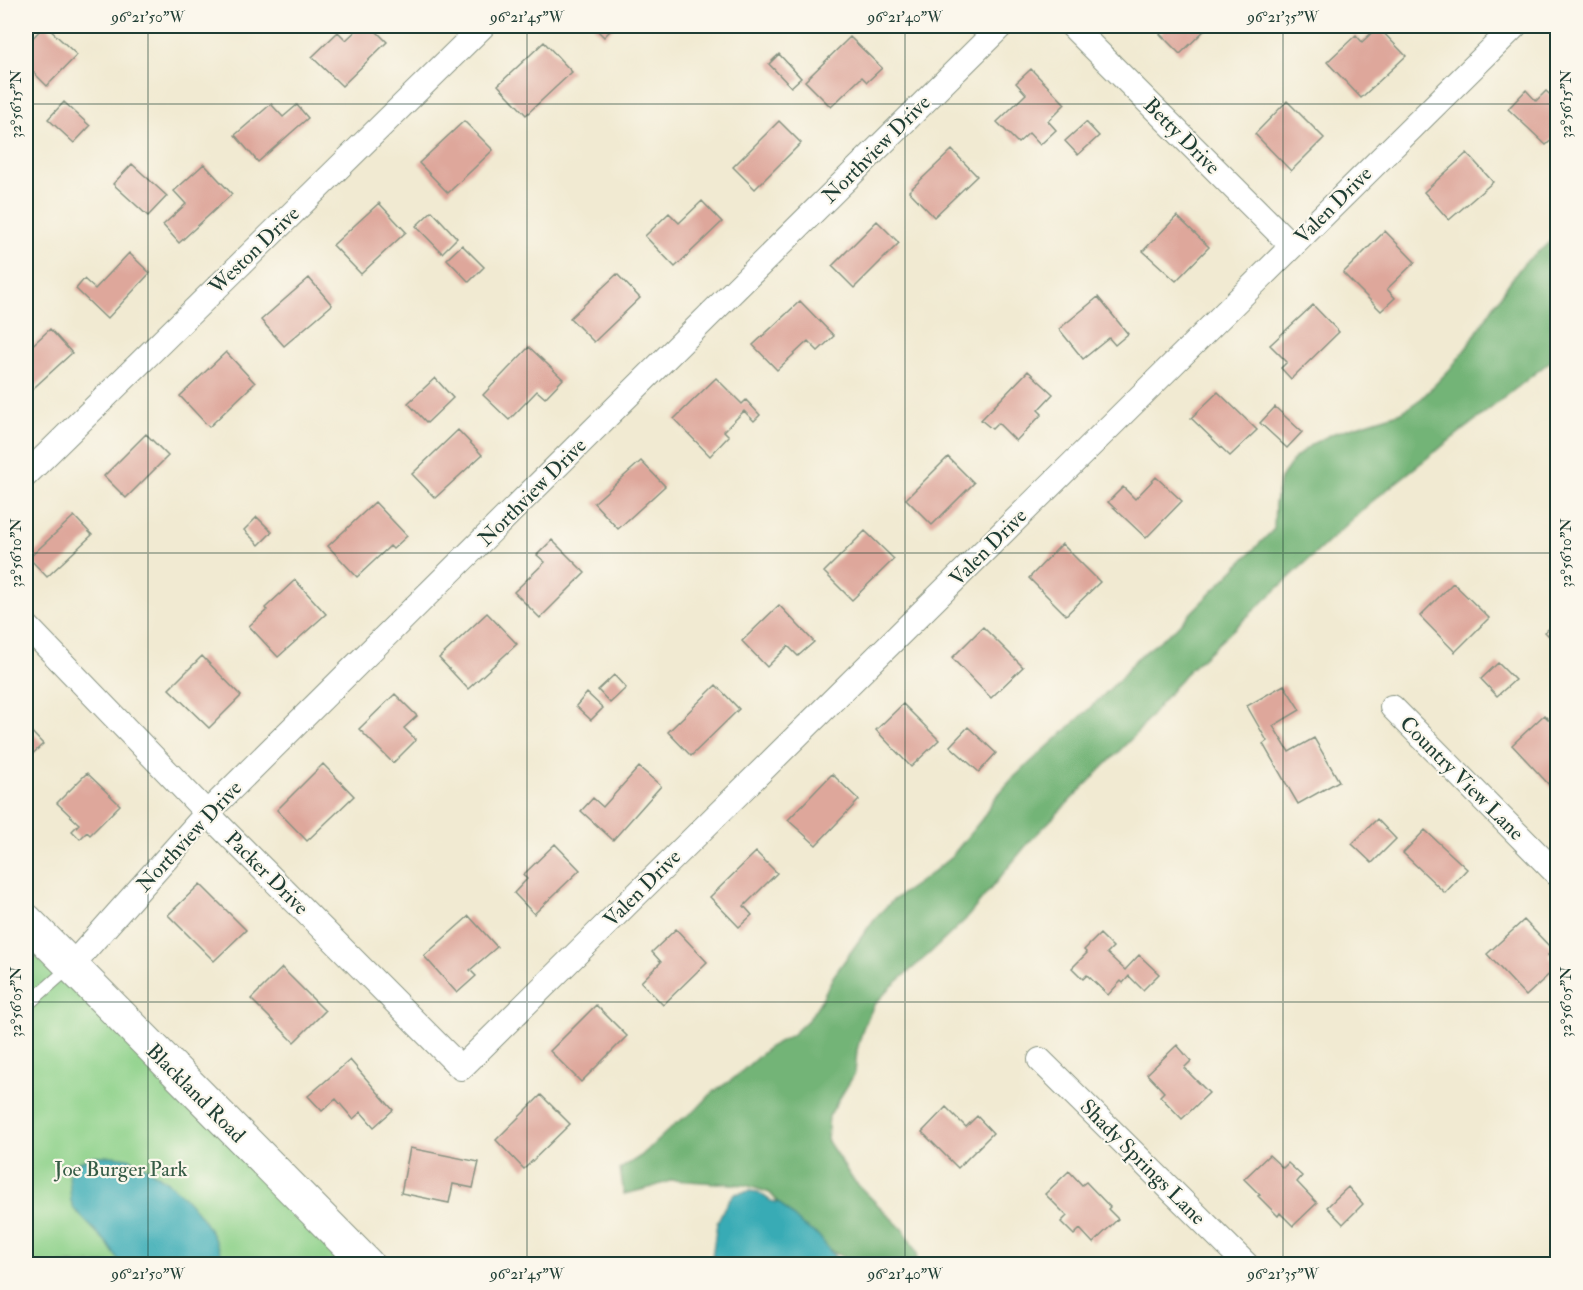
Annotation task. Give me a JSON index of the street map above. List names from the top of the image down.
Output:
{
  "streets": {
    "street": [
      "Betty Drive",
      "Northview Drive",
      "Valen Drive",
      "Weston Drive",
      "Country View Lane",
      "Packer Drive",
      "Blackland Road",
      "Shady Springs Lane"
    ]
  },
  "crossings": [
    ["Betty Drive", "Valen Drive"],
    ["Northview Drive", "Packer Drive"],
    ["Northview Drive", "Blackland Road"],
    ["Valen Drive", "Packer Drive"]
  ],
  "parks": ["Joe Burger Park"],
  "coordinates": [
    "96°21'50\"W",
    "96°21'45\"W",
    "96°21'40\"W",
    "96°21'35\"W",
    "32°56'15\"N",
    "32°56'10\"N",
    "32°56'05\"N"
  ]
}
